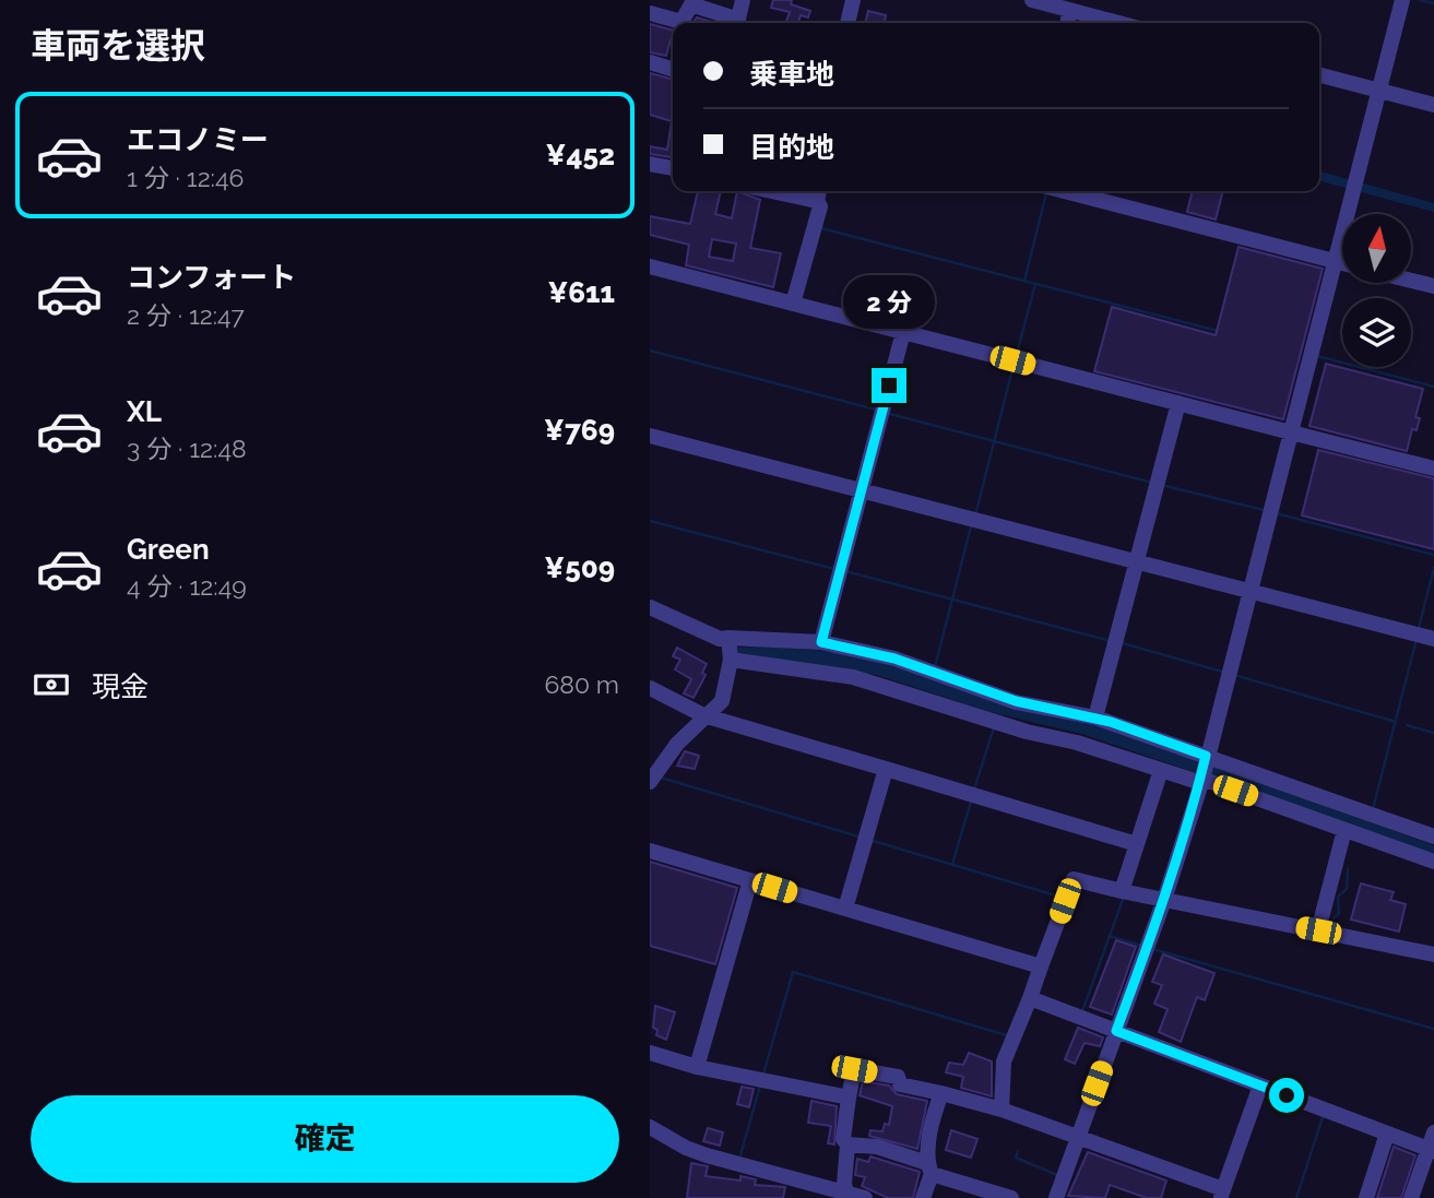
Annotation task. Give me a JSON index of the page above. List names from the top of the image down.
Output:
{
  "north": "top",
  "page": {
    "heading": "車両を選択",
    "banner": ["乗車地", "目的地"],
    "list": [
      {
        "name": "エコノミー",
        "note": "1 分 · 12:46",
        "value": "¥452"
      },
      {
        "name": "コンフォート",
        "note": "2 分 · 12:47",
        "value": "¥611"
      },
      {
        "name": "XL",
        "note": "3 分 · 12:48",
        "value": "¥769"
      },
      {
        "name": "Green",
        "note": "4 分 · 12:49",
        "value": "¥509"
      }
    ],
    "bubble": "2 分",
    "pay": ["現金", "680 m"],
    "buttons": "確定"
  }
}
